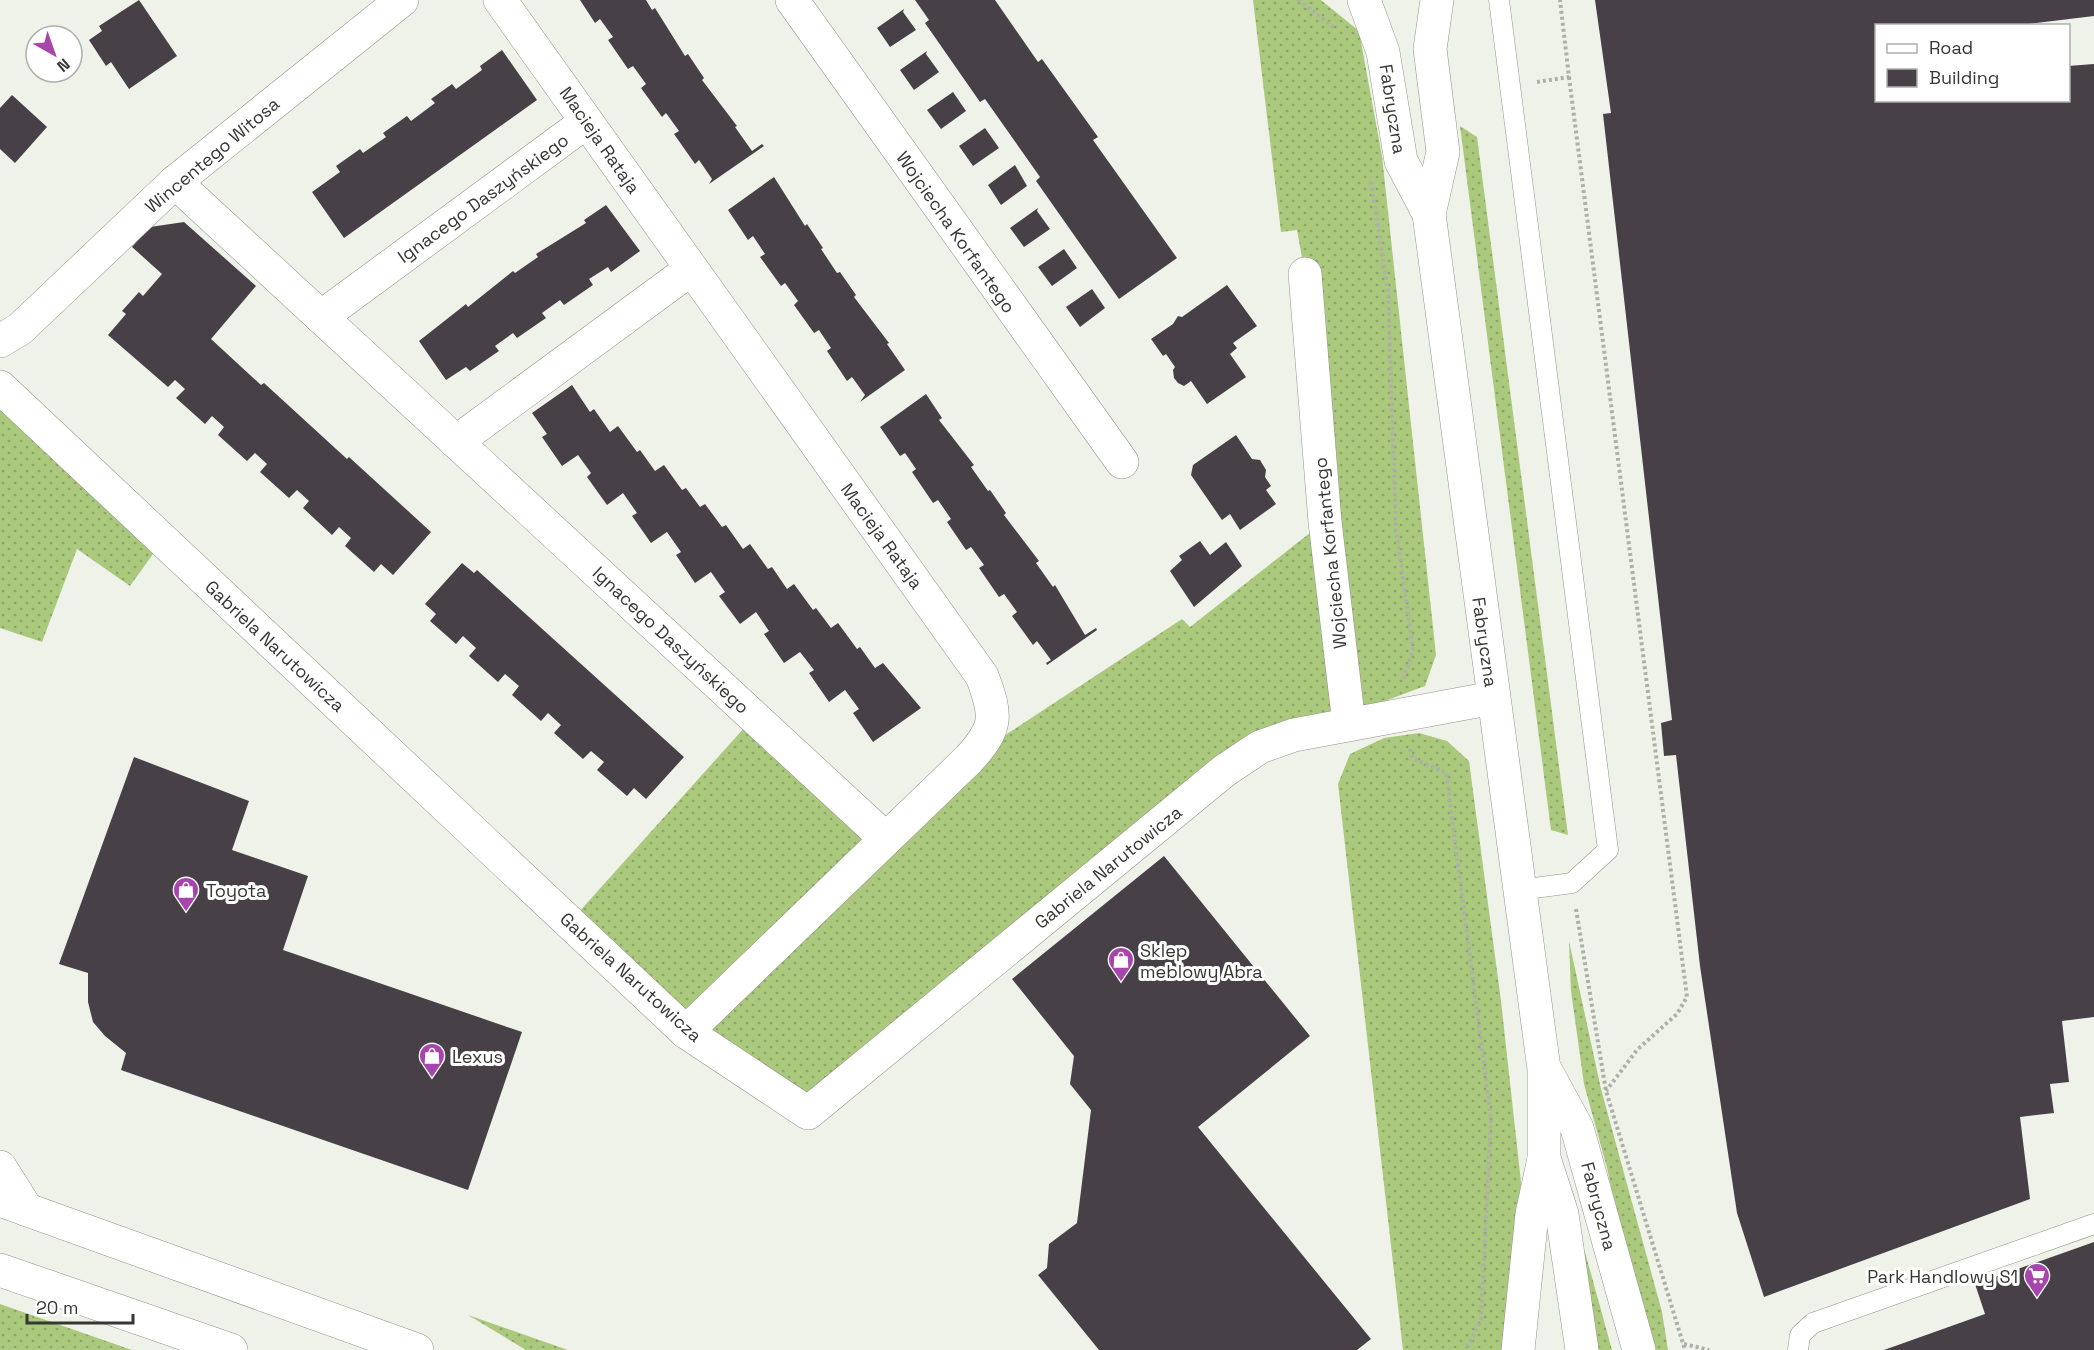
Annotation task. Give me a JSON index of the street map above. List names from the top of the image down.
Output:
{
  "streets": {
    "street": [
      "Fabryczna",
      "Macieja Rataja",
      "Wincentego Witosa",
      "Ignacego Daszyńskiego",
      "Wojciecha Korfantego",
      "Gabriela Narutowicza"
    ]
  },
  "crossings": [
    ["Fabryczna", "Gabriela Narutowicza"],
    ["Macieja Rataja", "Ignacego Daszyńskiego"],
    ["Macieja Rataja", "Gabriela Narutowicza"],
    ["Wincentego Witosa", "Ignacego Daszyńskiego"],
    ["Wojciecha Korfantego", "Gabriela Narutowicza"]
  ],
  "places": {
    "shop": ["Toyota", "Sklep meblowy Abra", "Lexus"],
    "supermarket": ["Park Handlowy S1"]
  },
  "legend": ["Road", "Building"],
  "scale_bar": "20 m",
  "north": "bottom right"
}
